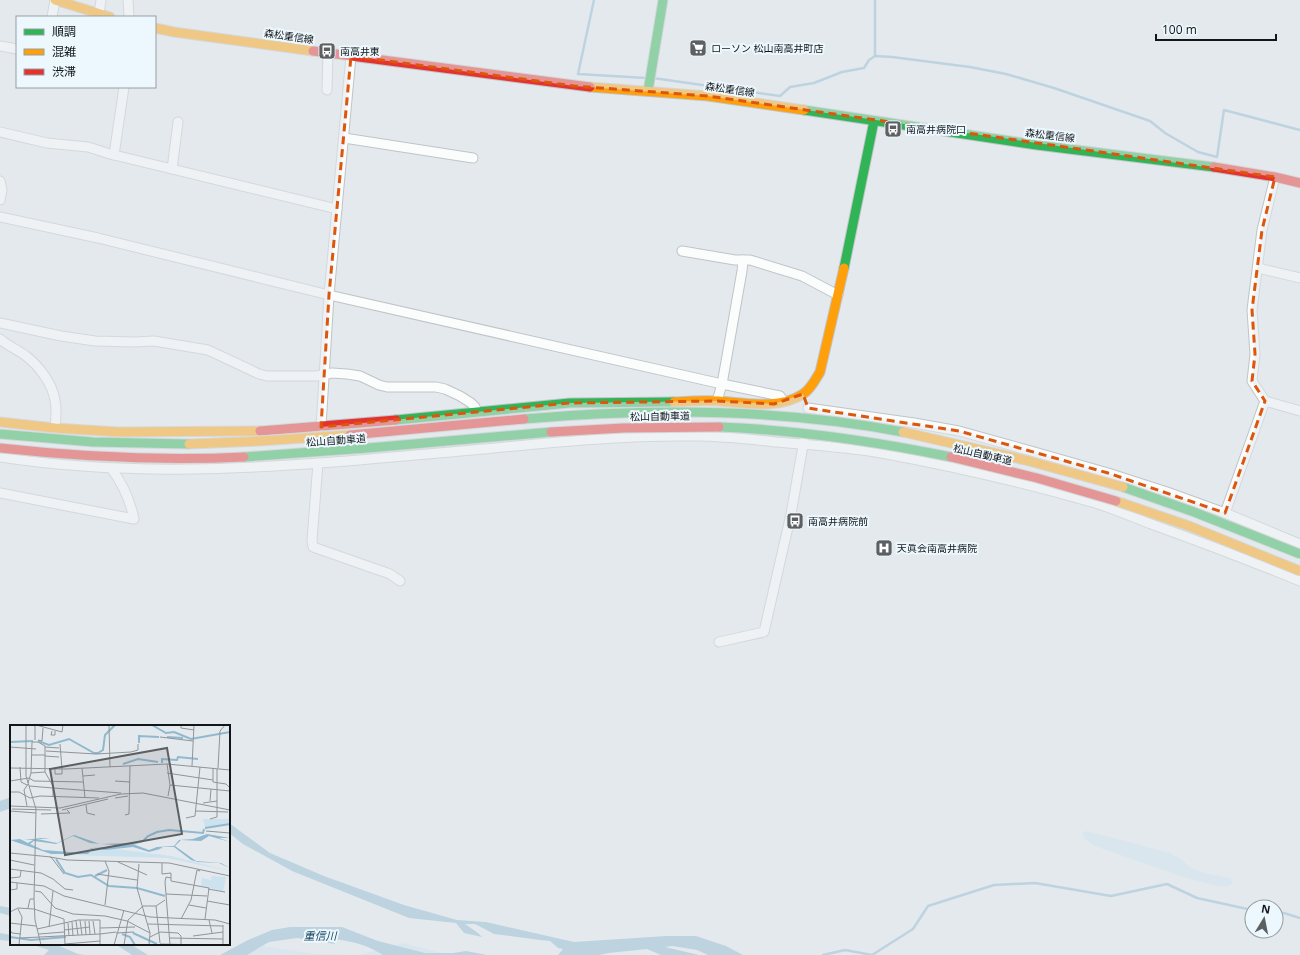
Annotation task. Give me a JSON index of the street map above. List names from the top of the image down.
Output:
{
  "streets": {
    "main road": ["森松重信線", "松山自動車道"]
  },
  "water": ["重信川"],
  "places": {
    "supermarket": ["ローソン 松山南高井町店"],
    "bus stop": ["南高井東", "南高井病院口", "南高井病院前"],
    "hospital": ["天眞会南高井病院"]
  },
  "legend": ["順調", "混雑", "渋滞"],
  "scale_bar": "100 m",
  "north": "top"
}
